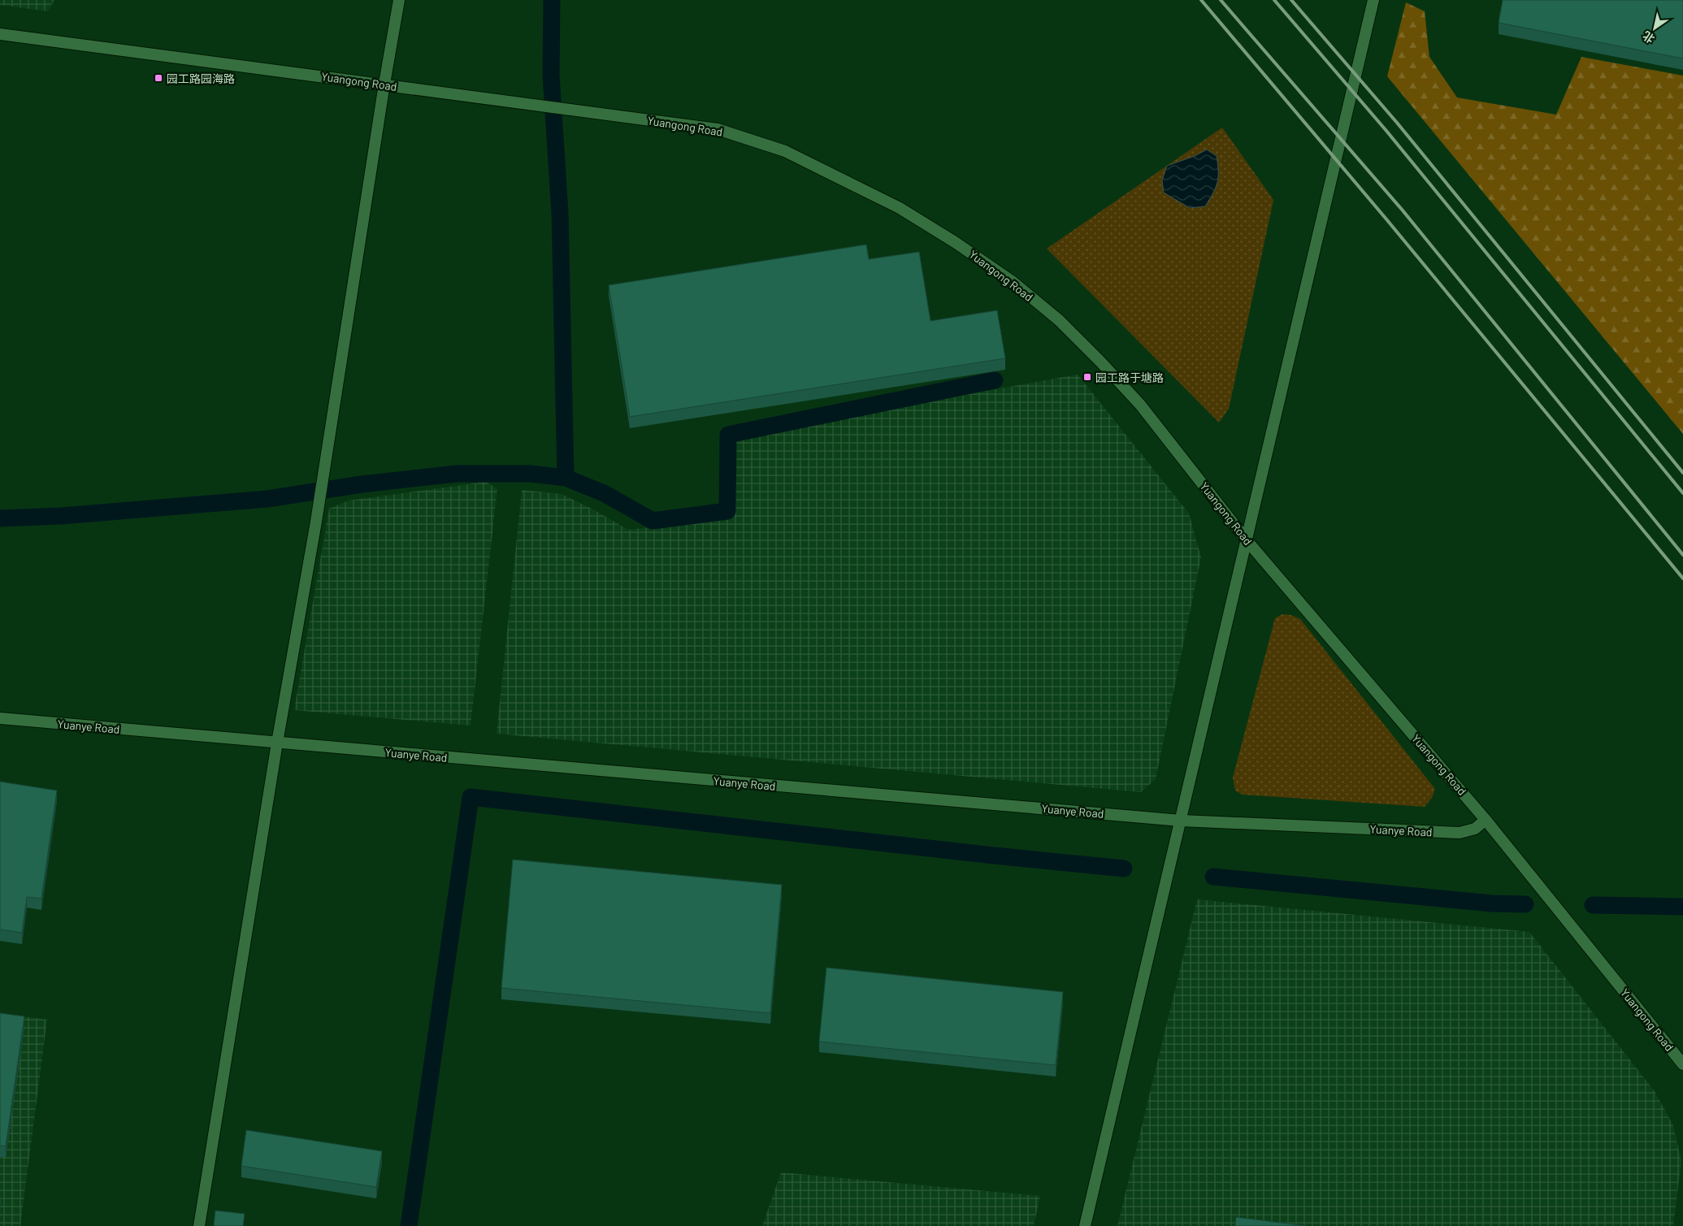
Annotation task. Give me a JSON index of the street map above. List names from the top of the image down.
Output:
{
  "streets": {
    "street": ["Yuangong Road", "Yuanye Road"]
  },
  "crossings": [
    ["Yuangong Road", "Yuanye Road"]
  ],
  "places": {
    "transit": ["园工路园海路", "园工路于塘路"]
  },
  "north": "bottom left"
}
